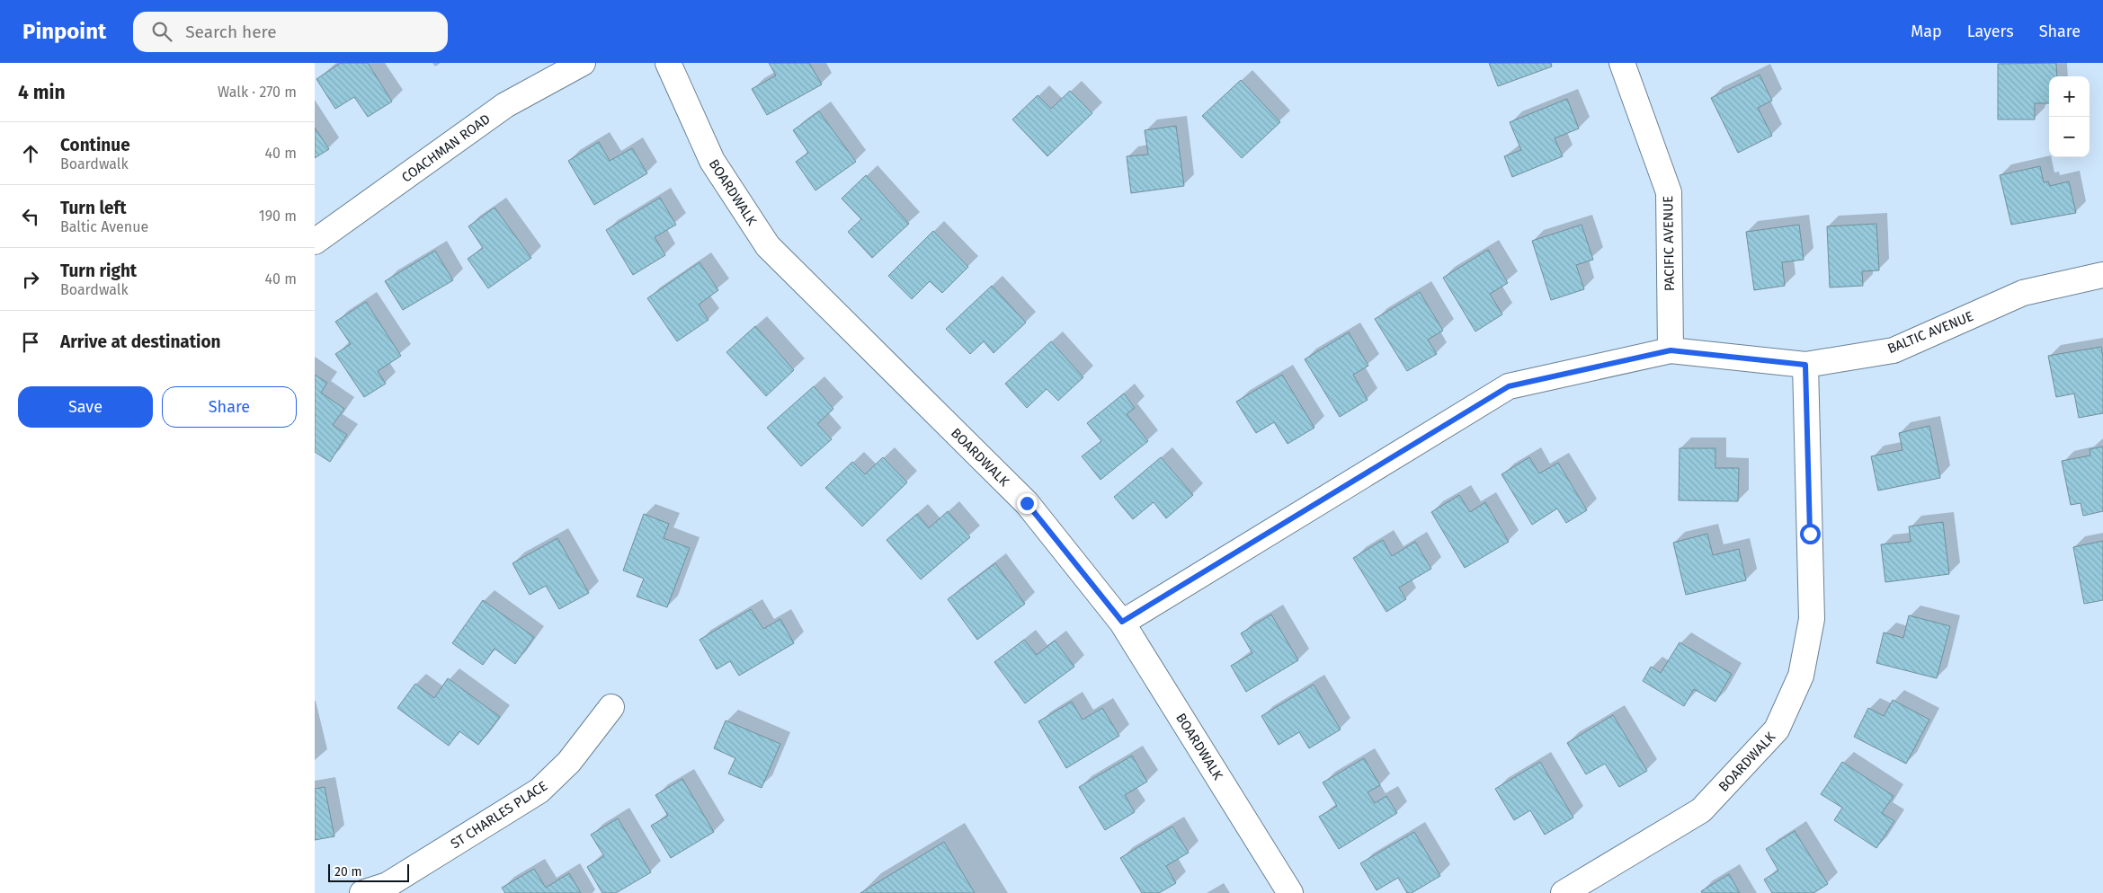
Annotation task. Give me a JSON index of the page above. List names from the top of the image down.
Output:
{
  "streets": {
    "street": [
      "COACHMAN ROAD",
      "BOARDWALK",
      "PACIFIC AVENUE",
      "BALTIC AVENUE",
      "ST CHARLES PLACE"
    ]
  },
  "crossings": [
    ["BOARDWALK", "BALTIC AVENUE"],
    ["PACIFIC AVENUE", "BALTIC AVENUE"]
  ],
  "scale_bar": "20 m",
  "page": {
    "header": "Pinpoint",
    "search": "Search here",
    "nav": ["Map", "Layers", "Share"],
    "heading": ["4 min", "Walk · 270 m"],
    "map_buttons": ["+", "−"],
    "list": [
      ["Continue", "Boardwalk", "40 m"],
      ["Turn left", "Baltic Avenue", "190 m"],
      ["Turn right", "Boardwalk", "40 m"],
      "Arrive at destination"
    ],
    "buttons": ["Save", "Share"],
    "scale": "20 m"
  }
}
